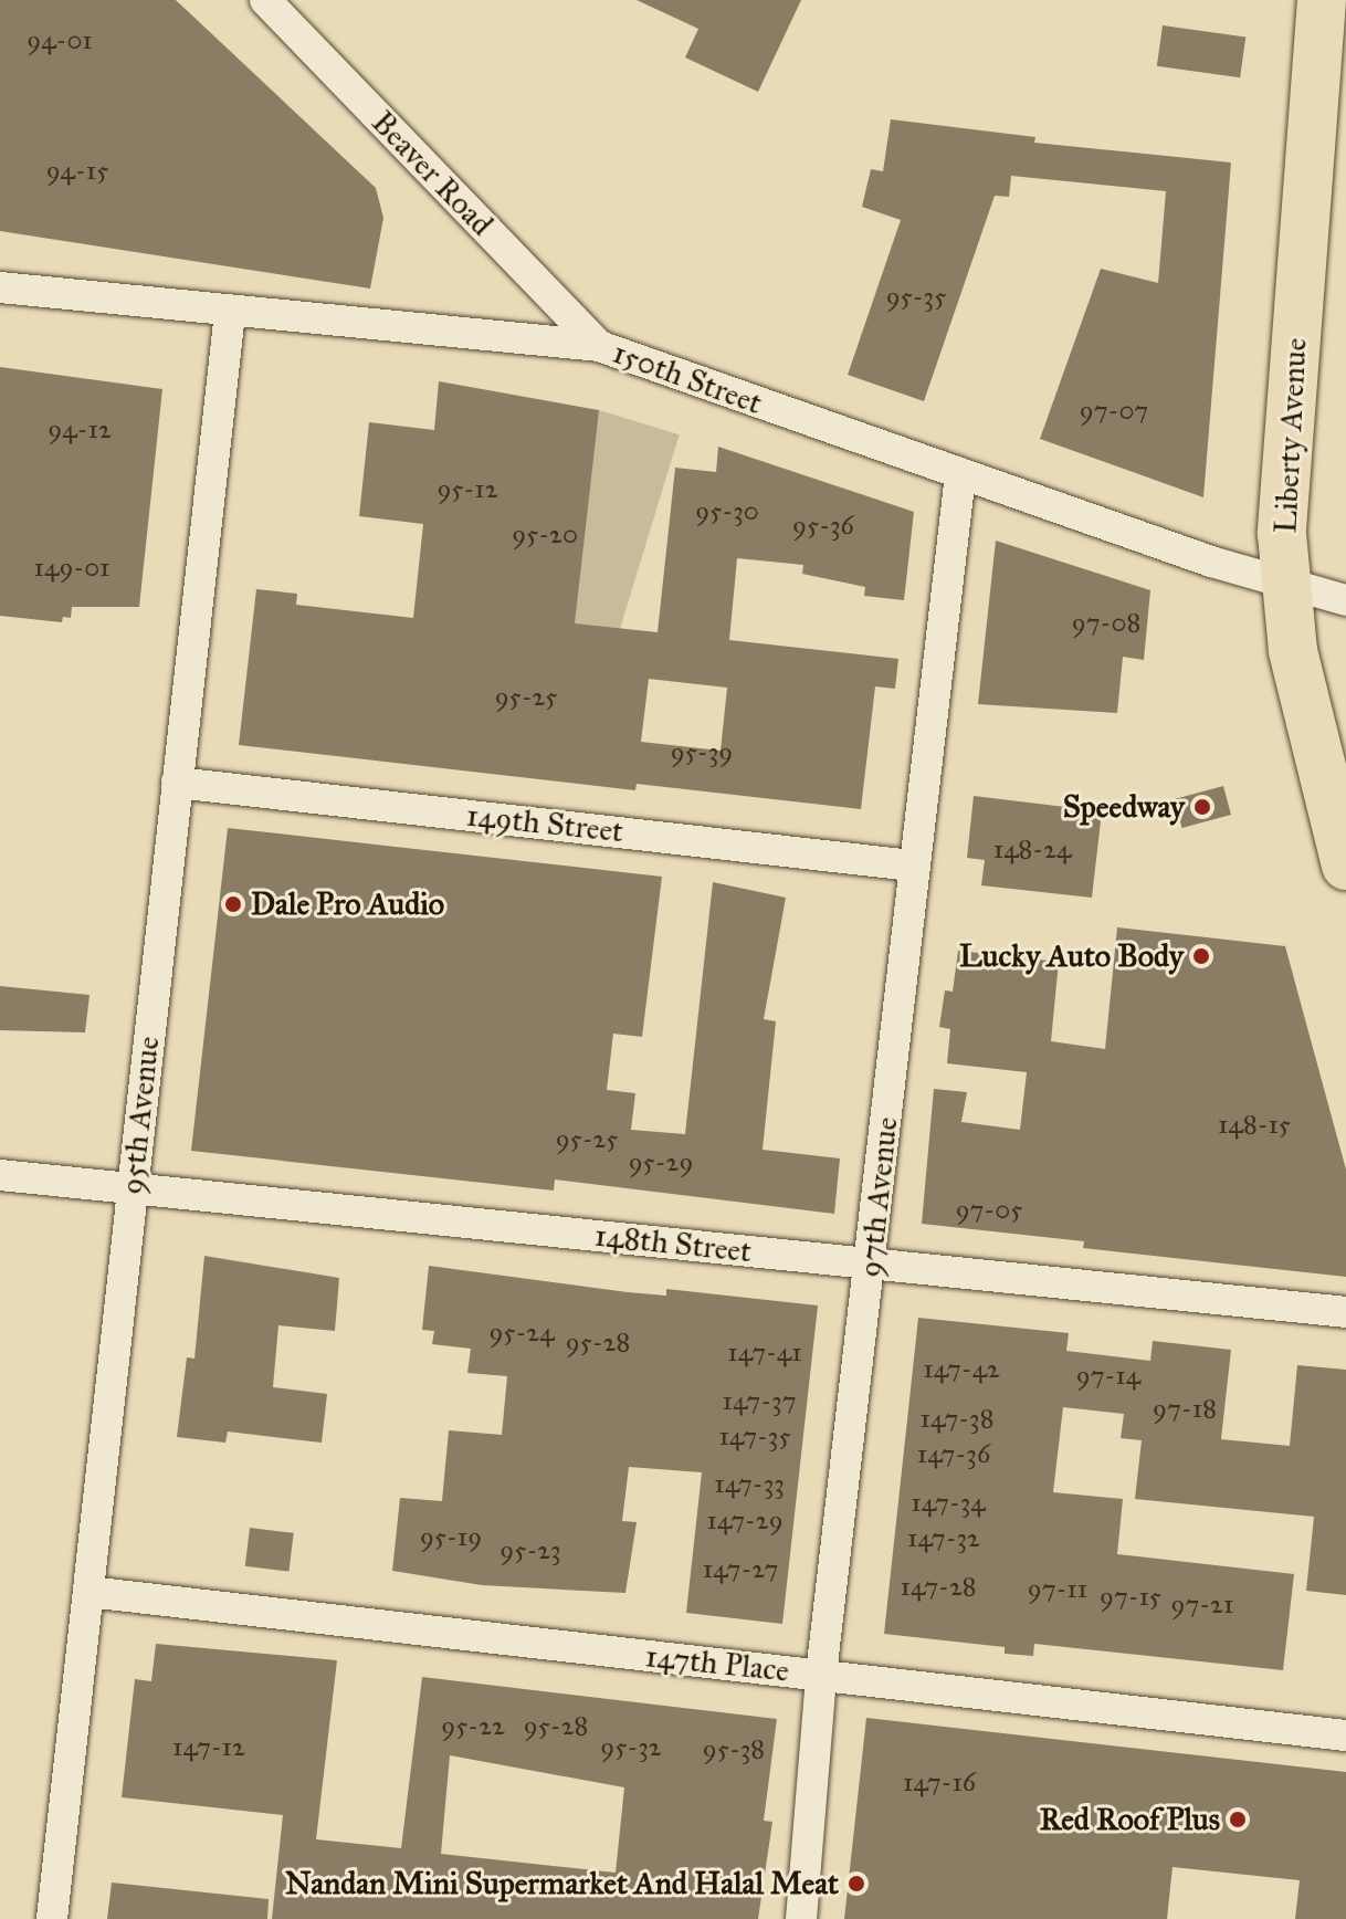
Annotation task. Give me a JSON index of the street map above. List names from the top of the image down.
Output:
{
  "streets": {
    "main road": ["Liberty Avenue"],
    "street": [
      "Beaver Road",
      "150th Street",
      "149th Street",
      "95th Avenue",
      "97th Avenue",
      "148th Street",
      "147th Place"
    ]
  },
  "crossings": [
    ["Beaver Road", "150th Street"],
    ["150th Street", "Liberty Avenue"],
    ["150th Street", "95th Avenue"],
    ["150th Street", "97th Avenue"],
    ["149th Street", "95th Avenue"],
    ["149th Street", "97th Avenue"],
    ["95th Avenue", "148th Street"],
    ["95th Avenue", "147th Place"],
    ["97th Avenue", "148th Street"],
    ["97th Avenue", "147th Place"]
  ],
  "places": [
    "Speedway",
    "Dale Pro Audio",
    "Lucky Auto Body",
    "Red Roof Plus",
    "Nandan Mini Supermarket And Halal Meat"
  ],
  "house_numbers": [
    "94-01",
    "94-15",
    "95-35",
    "97-07",
    "94-12",
    "95-12",
    "95-30",
    "95-36",
    "95-20",
    "149-01",
    "97-08",
    "95-25",
    "95-39",
    "148-24",
    "148-15",
    "95-25",
    "95-29",
    "97-05",
    "95-24",
    "95-28",
    "147-41",
    "147-42",
    "97-14",
    "147-37",
    "97-18",
    "147-38",
    "147-35",
    "147-36",
    "147-33",
    "147-34",
    "147-29",
    "95-19",
    "147-32",
    "95-23",
    "147-27",
    "147-28",
    "97-11",
    "97-15",
    "97-21",
    "95-22",
    "95-28",
    "147-12",
    "95-32",
    "95-38",
    "147-16"
  ]
}
